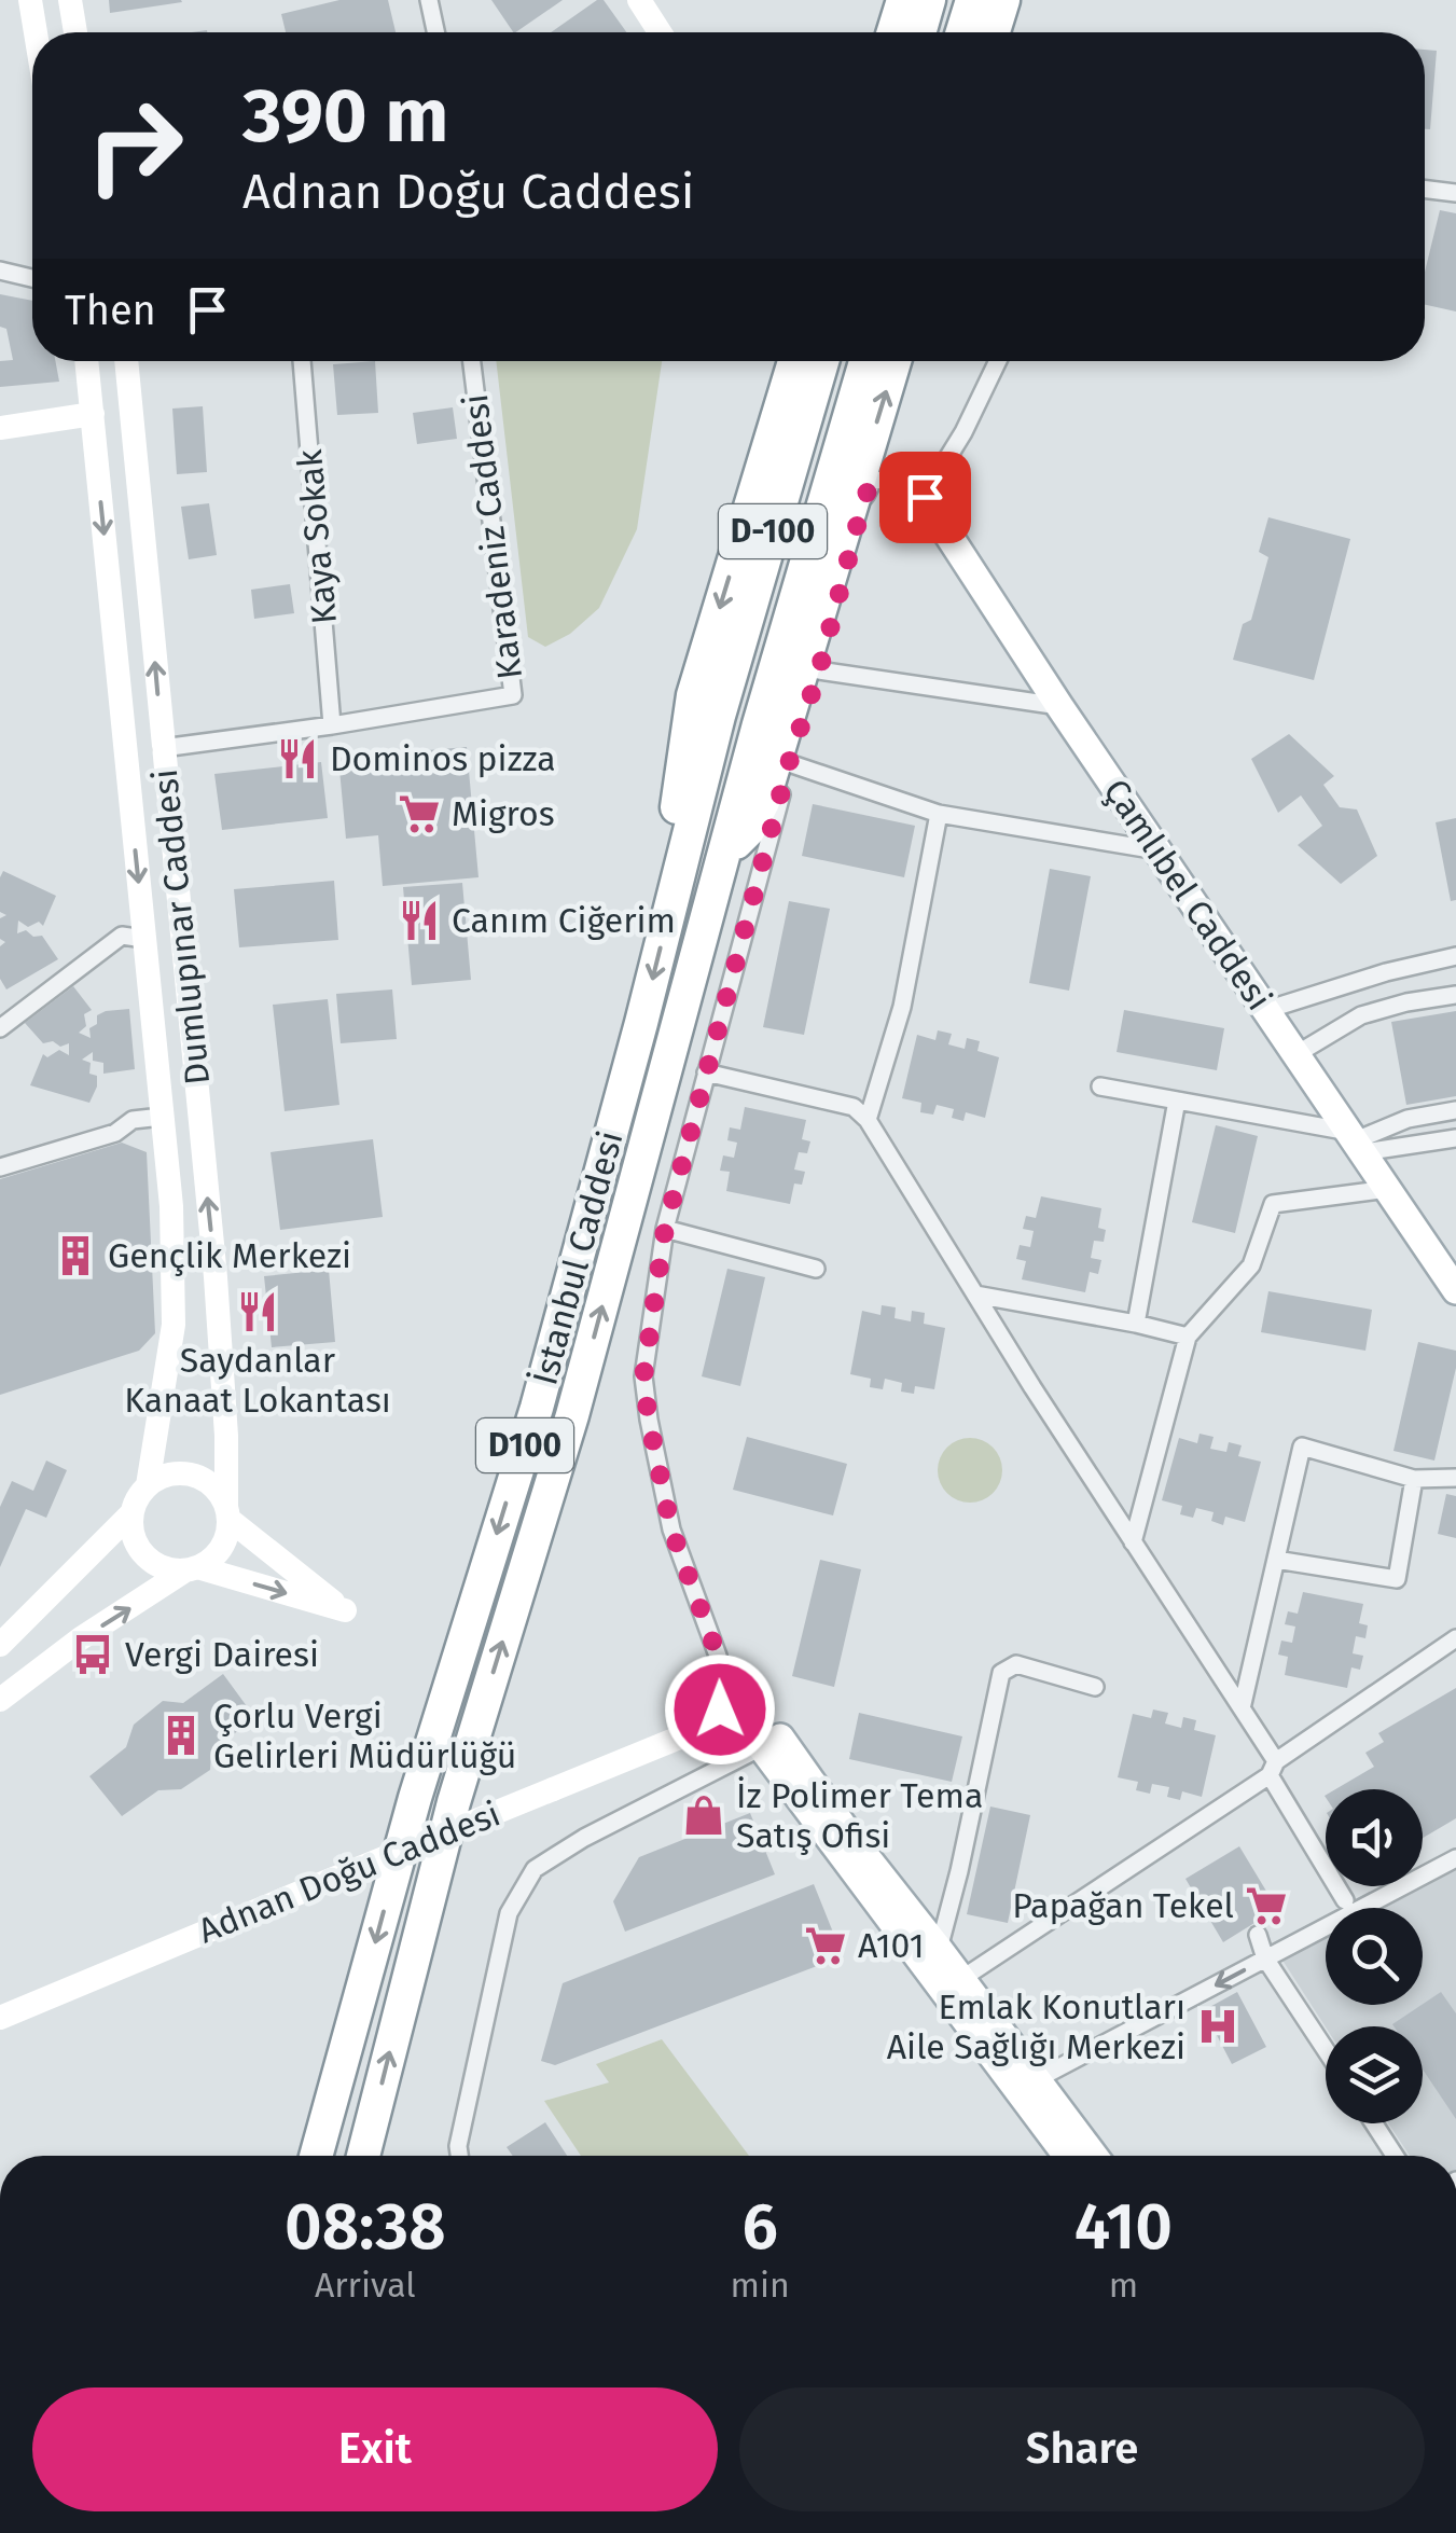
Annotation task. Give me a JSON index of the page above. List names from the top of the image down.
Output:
{
  "streets": {
    "highway": ["D-100", "İstanbul Caddesi", "D100"],
    "main road": ["Çamlıbel Caddesi", "Dumlupınar Caddesi", "Adnan Doğu Caddesi"],
    "street": ["Kaya Sokak", "Karadeniz Caddesi"]
  },
  "crossings": [
    ["D-100", "İstanbul Caddesi"],
    ["Kaya Sokak", "Karadeniz Caddesi"],
    ["Karadeniz Caddesi", "Dumlupınar Caddesi"]
  ],
  "places": {
    "restaurant": ["Dominos pizza", "Canım Ciğerim", "Saydanlar Kanaat Lokantası"],
    "supermarket": ["Migros", "Papağan Tekel", "A101"],
    "building": ["Gençlik Merkezi", "Çorlu Vergi Gelirleri Müdürlüğü"],
    "bus stop": ["Vergi Dairesi"],
    "shop": ["İz Polimer Tema Satış Ofisi"],
    "hospital": ["Emlak Konutları Aile Sağlığı Merkezi"]
  },
  "page": {
    "turn": ["390 m", "Adnan Doğu Caddesi"],
    "then": "Then",
    "eta": [
      "08:38",
      "Arrival",
      "6",
      "min",
      "410",
      "m"
    ],
    "buttons": ["Exit", "Share"]
  }
}
